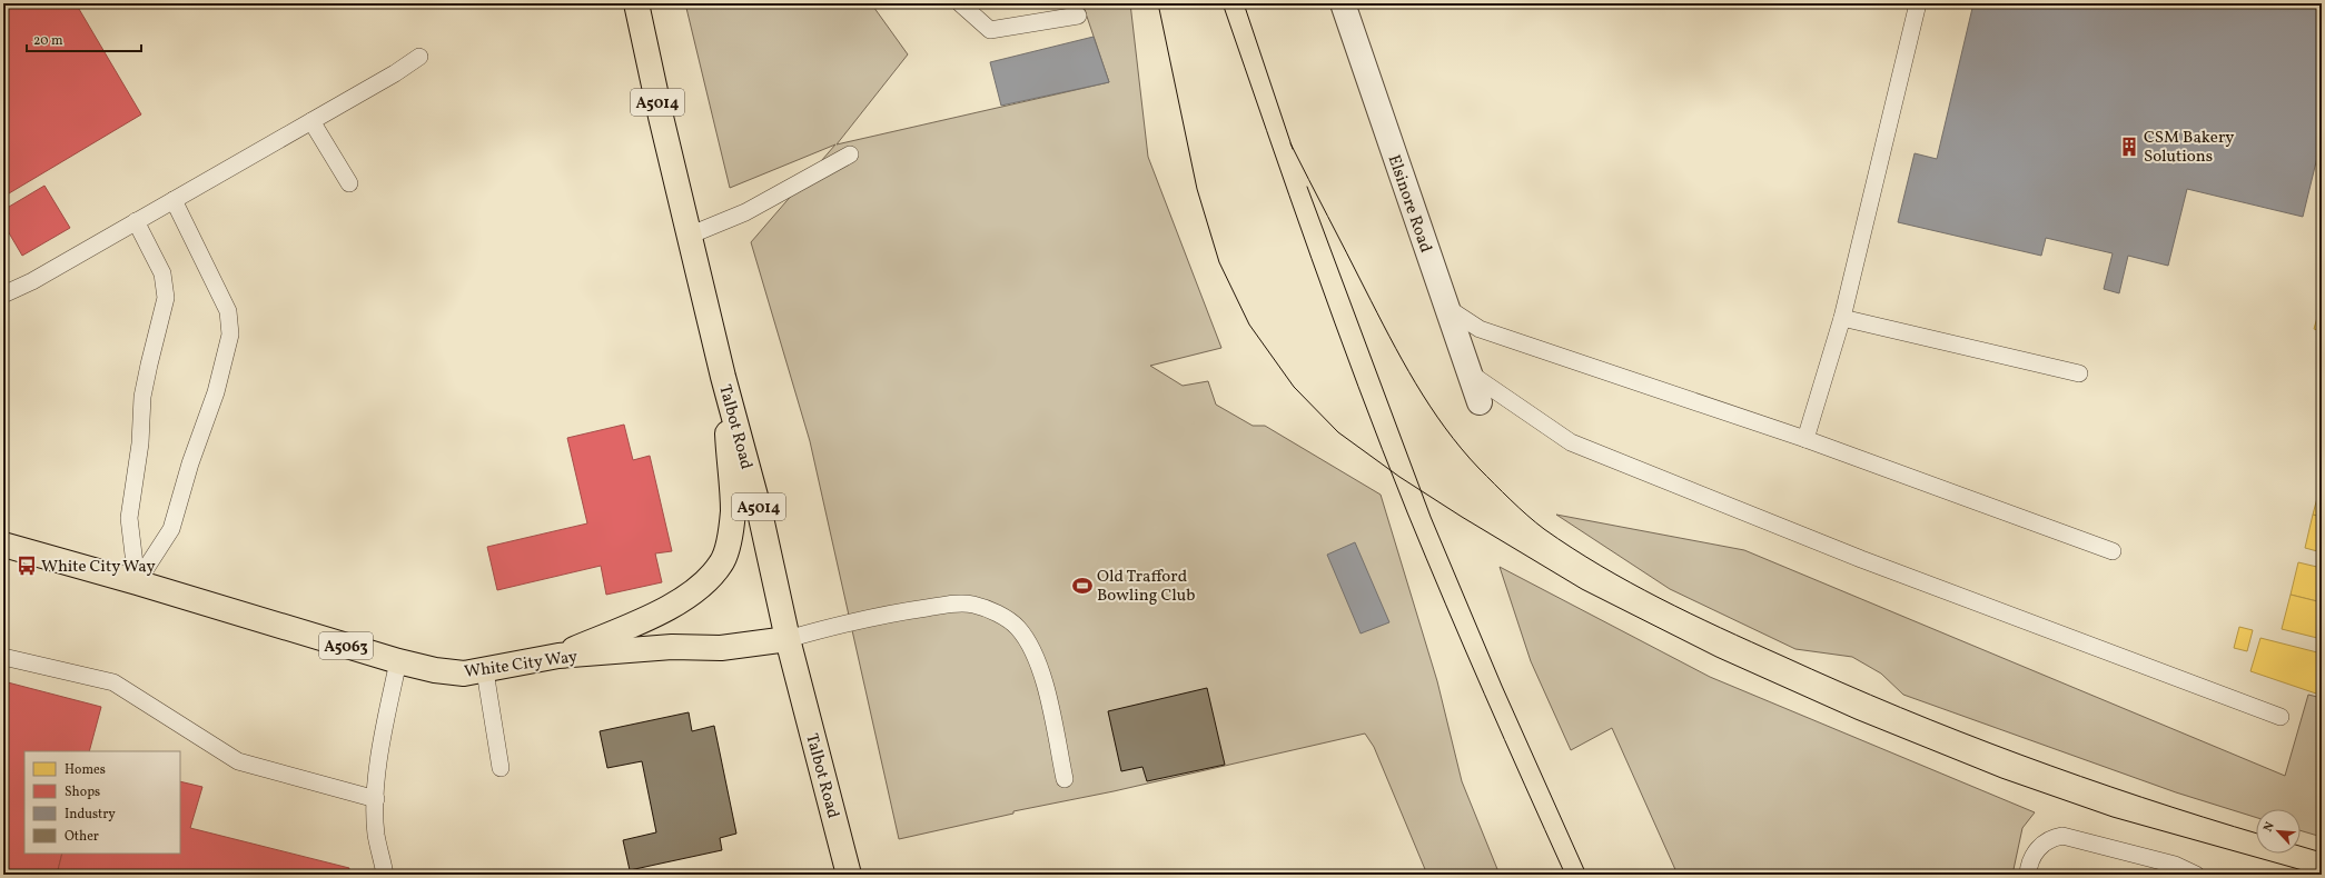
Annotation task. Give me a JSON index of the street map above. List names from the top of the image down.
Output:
{
  "streets": {
    "main road": [
      "A5014",
      "Talbot Road",
      "A5063",
      "White City Way"
    ],
    "street": ["Elsinore Road"]
  },
  "crossings": [
    ["Talbot Road", "White City Way"]
  ],
  "places": {
    "building": ["CSM Bakery Solutions"],
    "bus stop": ["White City Way"],
    "sports": ["Old Trafford Bowling Club"]
  },
  "legend": [
    "Homes",
    "Shops",
    "Industry",
    "Other"
  ],
  "scale_bar": "20 m",
  "north": "top left"
}
